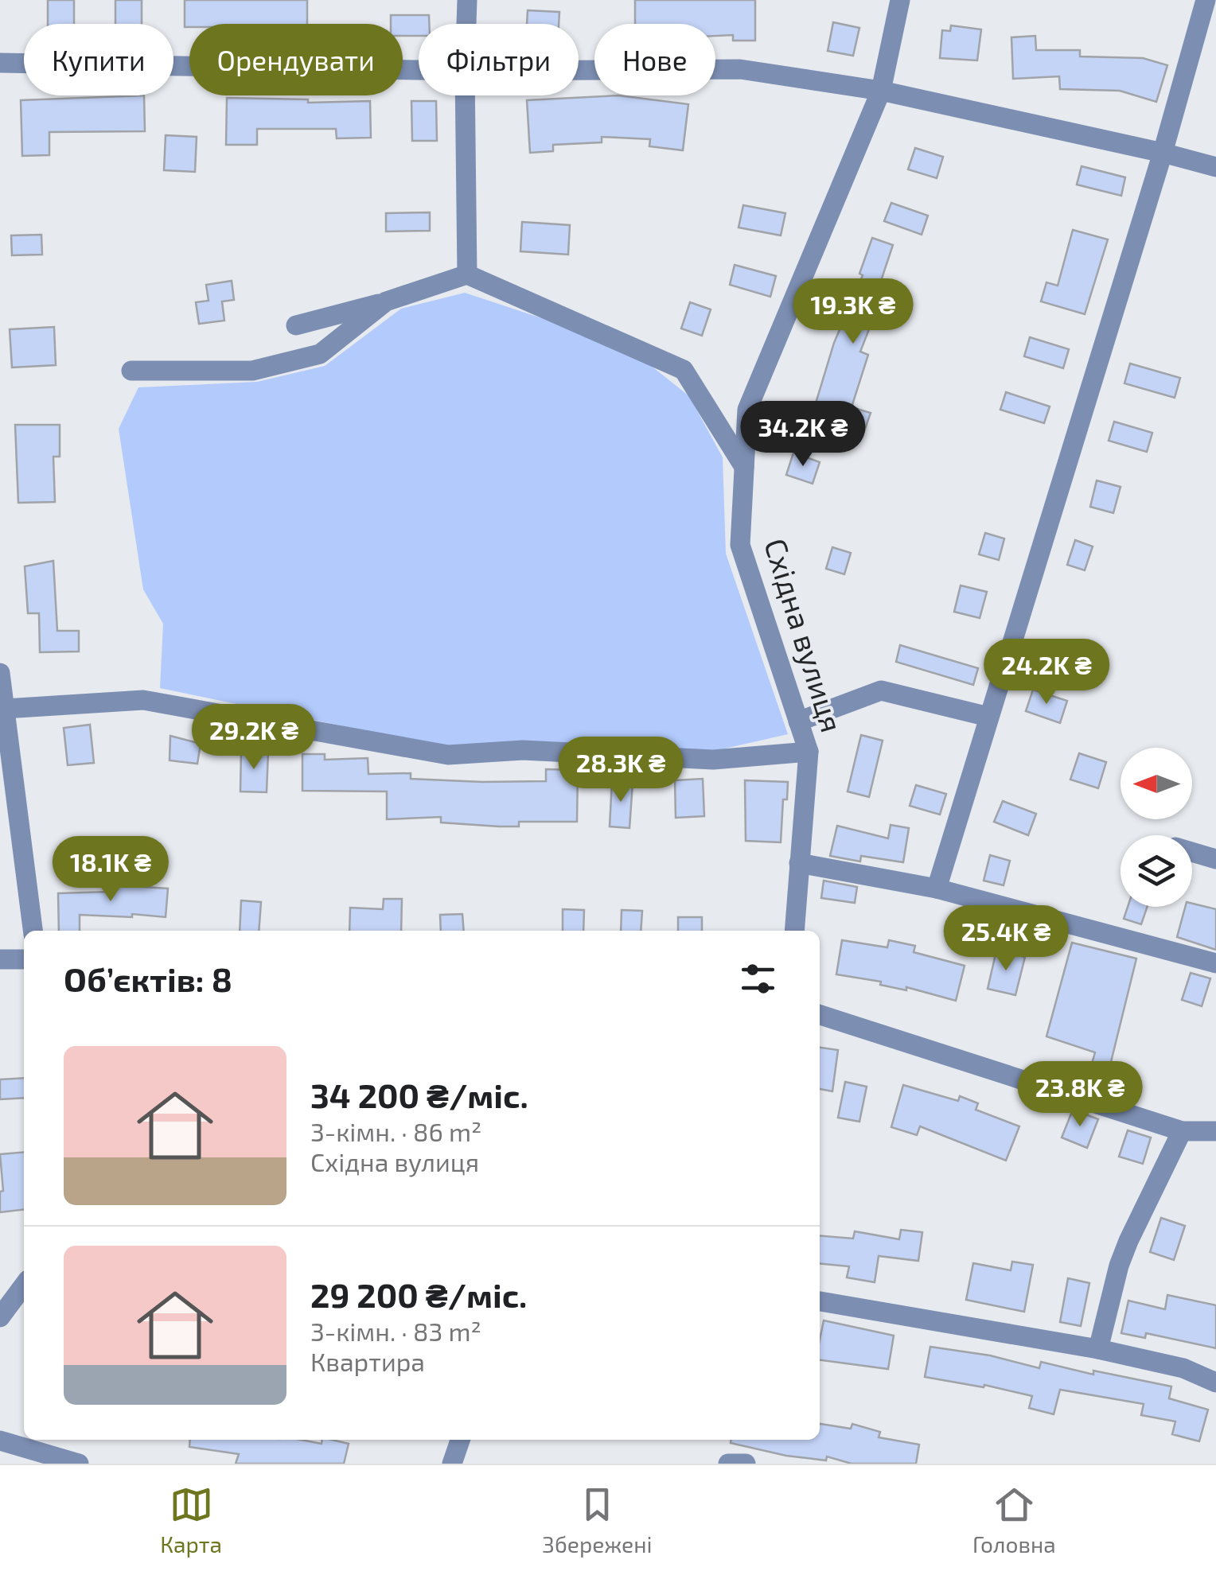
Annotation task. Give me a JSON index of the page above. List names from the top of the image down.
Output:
{
  "streets": {
    "street": ["Східна вулиця"]
  },
  "north": "left",
  "page": {
    "chip": [
      "Купити",
      "Орендувати",
      "Фільтри",
      "Нове"
    ],
    "price": [
      "19.3K ₴",
      "34.2K ₴",
      "24.2K ₴",
      "29.2K ₴",
      "28.3K ₴",
      "18.1K ₴",
      "25.4K ₴",
      "23.8K ₴"
    ],
    "heading": "Об’єктів: 8",
    "list": [
      {
        "name": "34 200 ₴/міс.",
        "note": "3-кімн. · 86 m² · Східна вулиця"
      },
      {
        "name": "29 200 ₴/міс.",
        "note": "3-кімн. · 83 m² · Квартира"
      }
    ],
    "tabs": ["Карта", "Збережені", "Головна"]
  }
}
